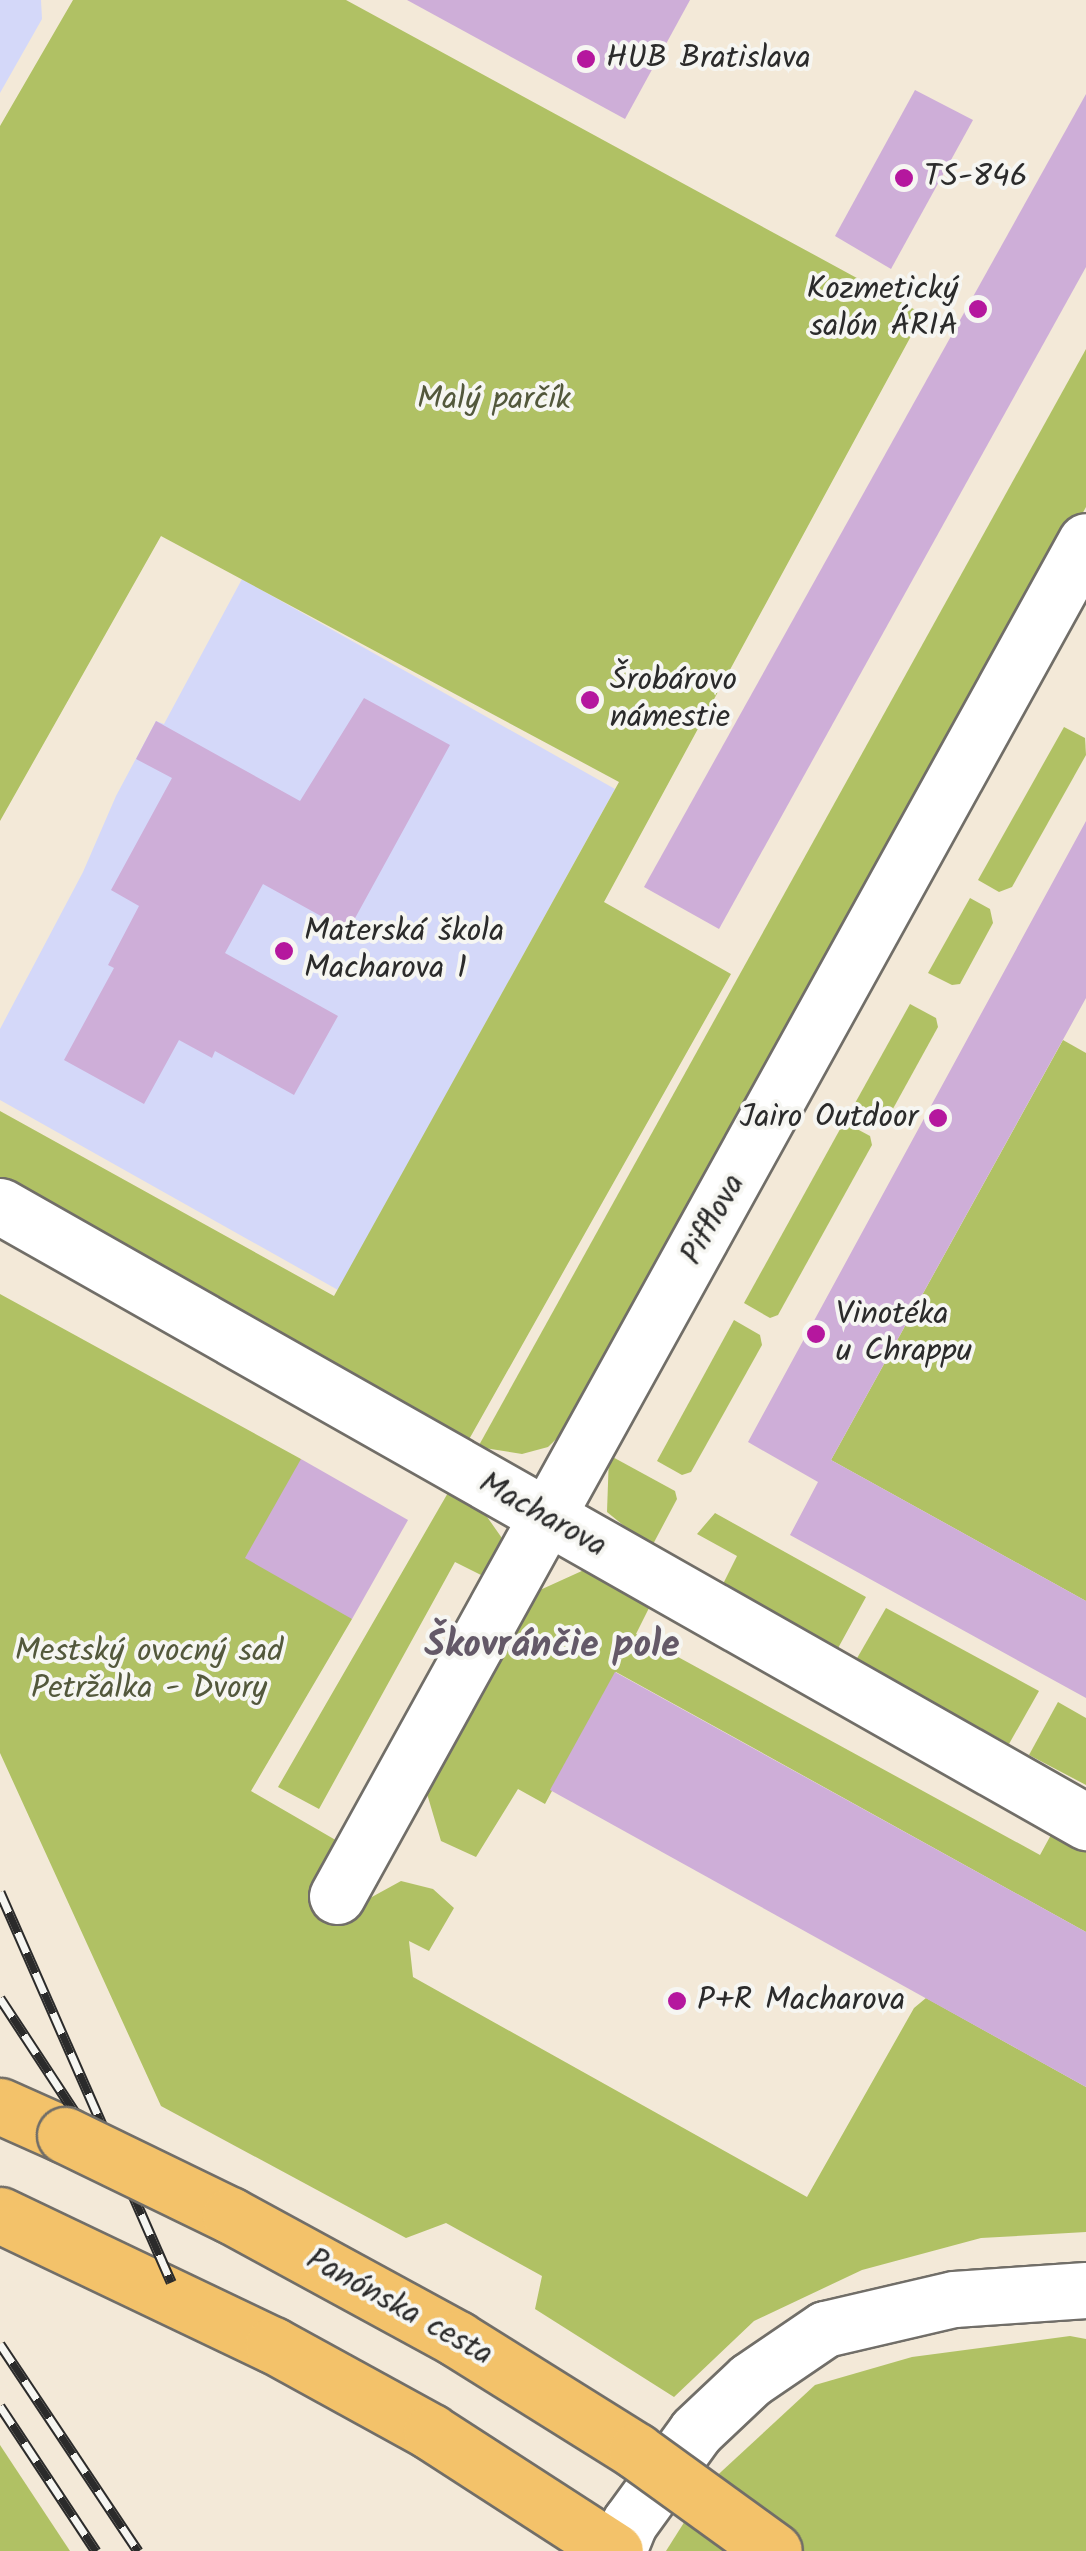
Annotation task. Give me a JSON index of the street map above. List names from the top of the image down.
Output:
{
  "streets": {
    "main road": ["Panónska cesta"],
    "street": ["Pifflova", "Macharova"]
  },
  "crossings": [
    ["Pifflova", "Macharova"]
  ],
  "districts": ["Škovránčie pole"],
  "parks": ["Malý parčík", "Mestský ovocný sad Petržalka - Dvory"],
  "places": [
    "HUB Bratislava",
    "TS-846",
    "Kozmetický salón ÁRIA",
    "Šrobárovo námestie",
    "Materská škola Macharova 1",
    "Jairo Outdoor",
    "Vinotéka u Chrappu",
    "P+R Macharova"
  ]
}
